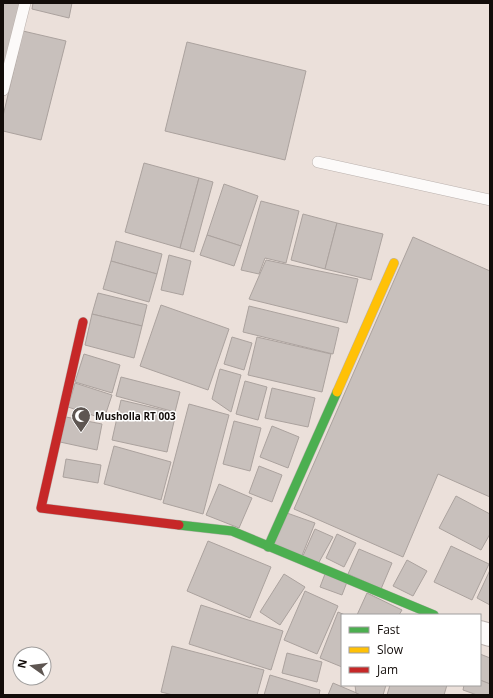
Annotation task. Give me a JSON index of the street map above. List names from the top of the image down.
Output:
{
  "places": {
    "mosque": ["Musholla RT 003"]
  },
  "legend": ["Fast", "Slow", "Jam"],
  "north": "left"
}
